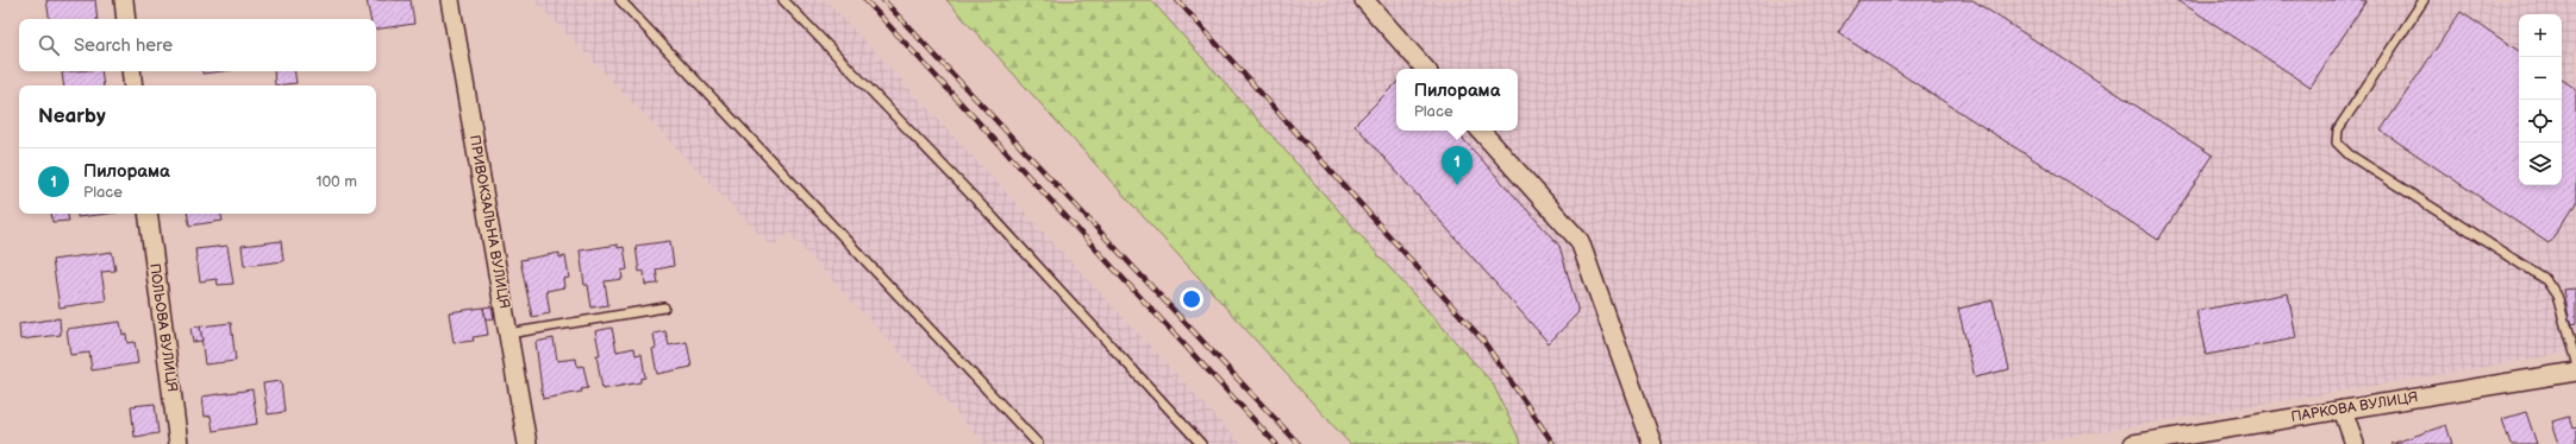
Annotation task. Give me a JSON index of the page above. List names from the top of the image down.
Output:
{
  "streets": {
    "street": ["ПРИВОКЗАЛЬНА ВУЛИЦЯ", "ПОЛЬОВА ВУЛИЦЯ", "ПАРКОВА ВУЛИЦЯ"]
  },
  "page": {
    "map_buttons": ["+", "−"],
    "search": "Search here",
    "popup": ["Пилорама", "Place"],
    "heading": "Nearby",
    "pins": "1",
    "list": [
      {
        "mark": "1",
        "name": "Пилорама",
        "note": "Place",
        "value": "100 m"
      }
    ]
  }
}
